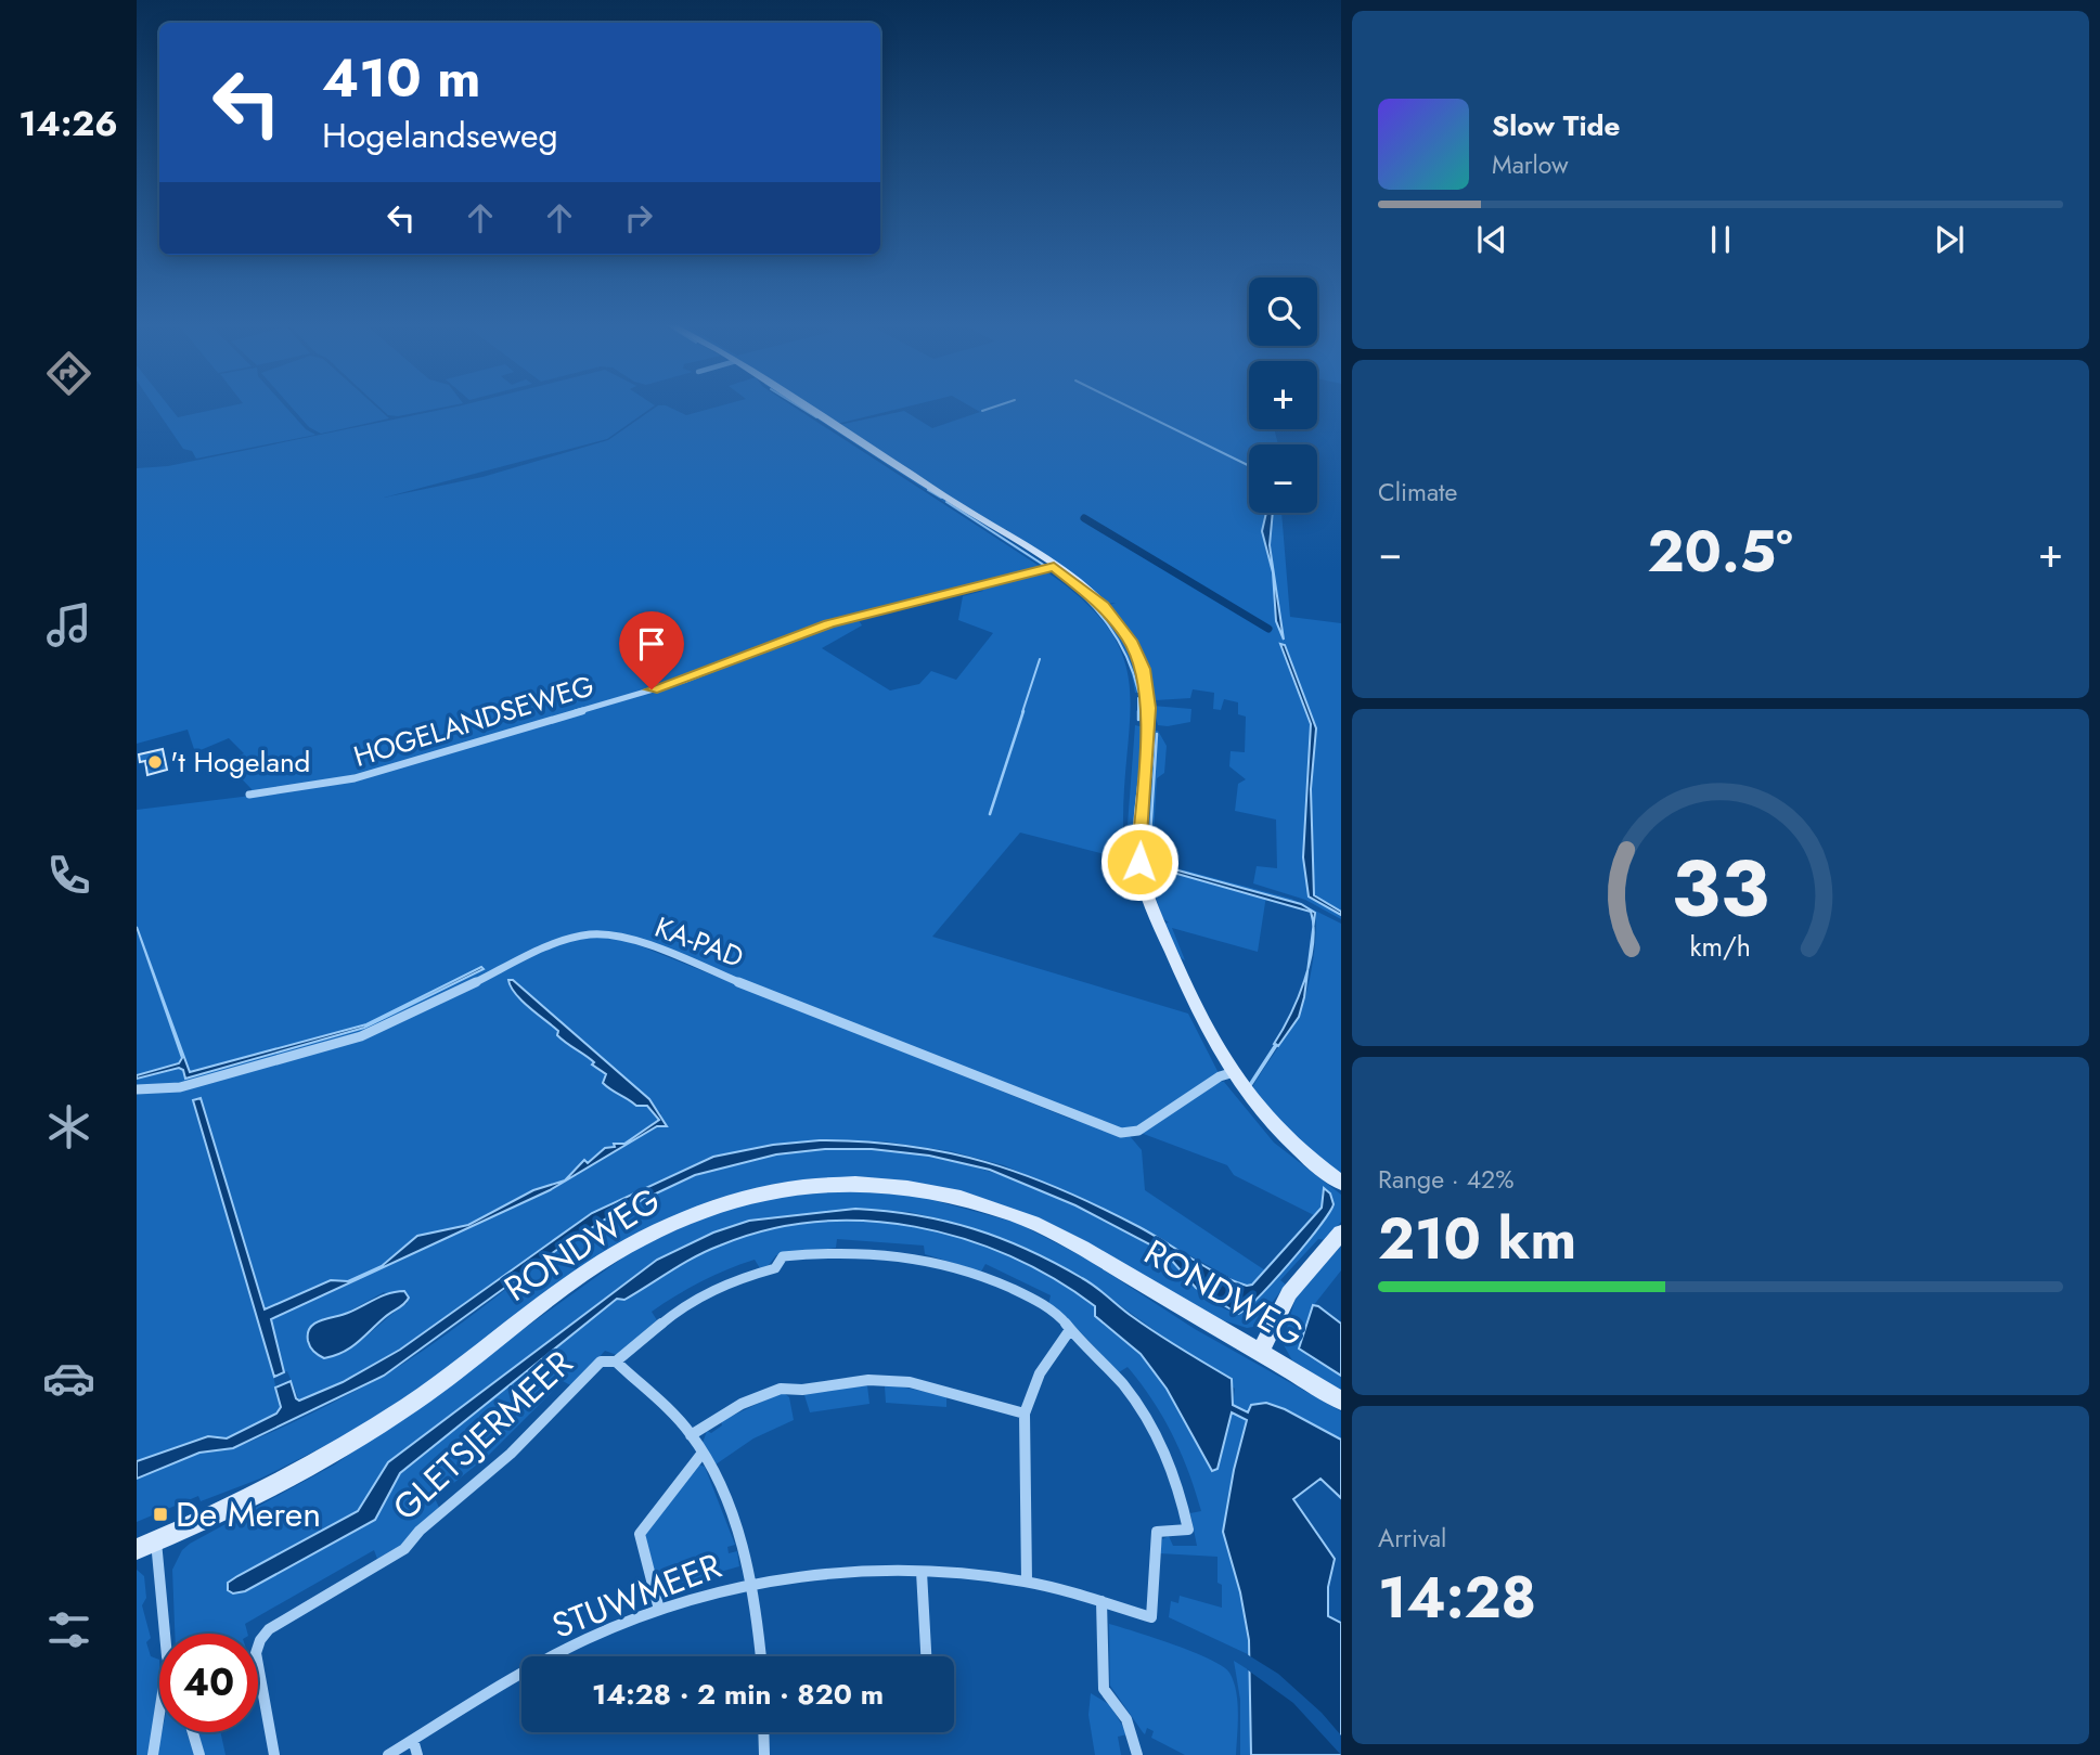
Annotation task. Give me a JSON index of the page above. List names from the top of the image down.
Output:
{
  "streets": {
    "street": [
      "HOGELANDSEWEG",
      "KA-PAD",
      "RONDWEG",
      "GLETSJERMEER",
      "STUWMEER"
    ]
  },
  "crossings": [
    ["GLETSJERMEER", "STUWMEER"]
  ],
  "places": {
    "other": ["'t Hogeland"],
    "transit": ["De Meren"]
  },
  "page": {
    "tabs": "14:26",
    "turn": ["410 m", "Hogelandseweg"],
    "song": ["Slow Tide", "Marlow"],
    "map_buttons": ["+", "−"],
    "tile": [
      "Climate",
      ["Range · 42%", "210 km"],
      ["Arrival", "14:28"]
    ],
    "heat": ["−", "20.5°", "+"],
    "limit": "40",
    "trip": "14:28 · 2 min · 820 m",
    "gauge": ["33", "km/h"]
  }
}
